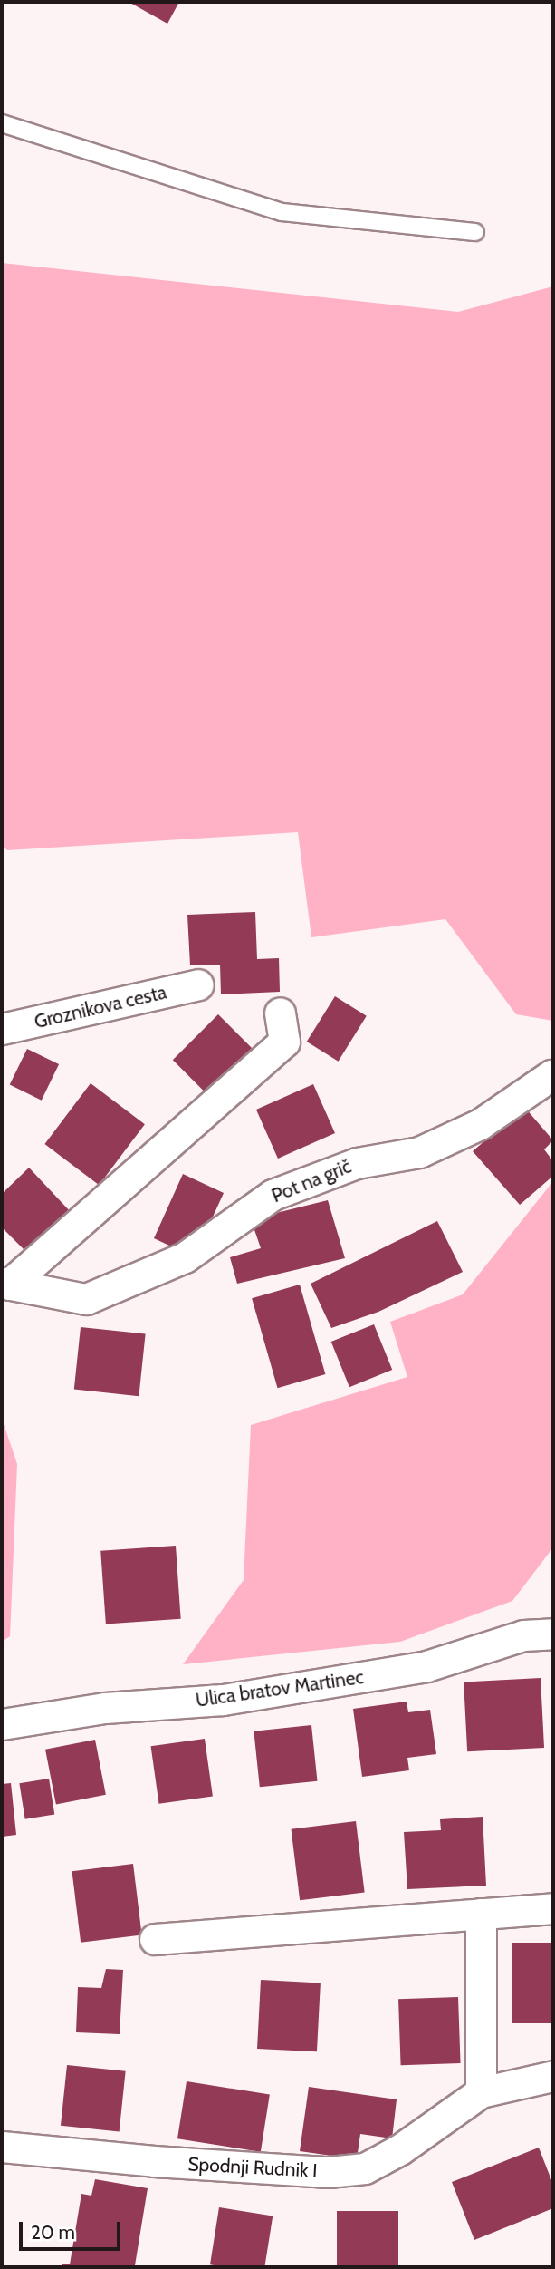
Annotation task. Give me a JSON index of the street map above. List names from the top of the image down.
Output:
{
  "streets": {
    "street": [
      "Groznikova cesta",
      "Pot na grič",
      "Ulica bratov Martinec",
      "Spodnji Rudnik I"
    ]
  },
  "scale_bar": "20 m"
}
